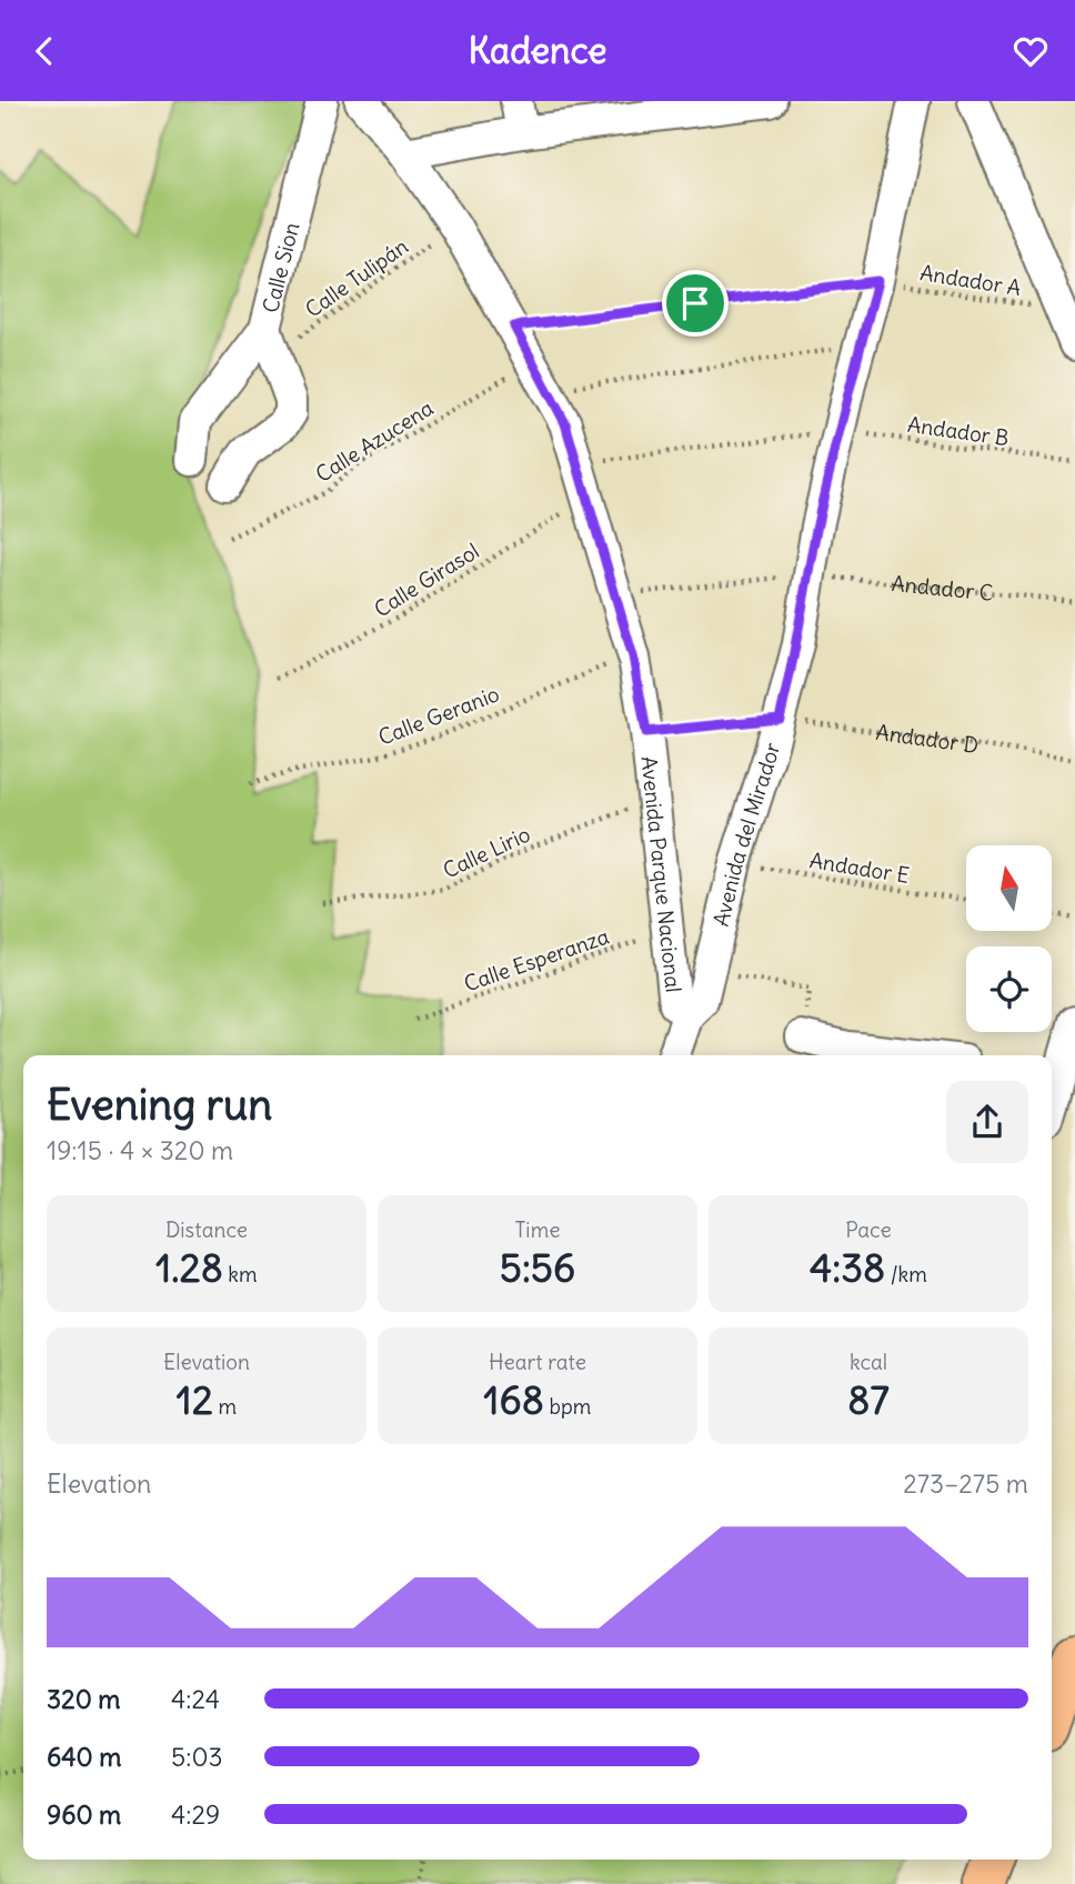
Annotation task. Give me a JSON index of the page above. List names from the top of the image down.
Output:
{
  "streets": {
    "street": ["Calle Sion", "Avenida del Mirador", "Avenida Parque Nacional"],
    "path": [
      "Calle Tulipán",
      "Andador A",
      "Andador B",
      "Calle Azucena",
      "Calle Girasol",
      "Andador C",
      "Calle Geranio",
      "Andador D",
      "Calle Lirio",
      "Andador E",
      "Calle Esperanza"
    ]
  },
  "crossings": [
    ["Calle Sion", "Calle Tulipán"],
    ["Calle Tulipán", "Avenida Parque Nacional"],
    ["Andador A", "Avenida del Mirador"],
    ["Andador B", "Avenida del Mirador"],
    ["Calle Azucena", "Avenida Parque Nacional"],
    ["Calle Girasol", "Avenida Parque Nacional"],
    ["Andador C", "Avenida del Mirador"],
    ["Calle Geranio", "Avenida Parque Nacional"],
    ["Andador D", "Avenida del Mirador"],
    ["Avenida del Mirador", "Andador E"],
    ["Avenida del Mirador", "Avenida Parque Nacional"],
    ["Calle Lirio", "Avenida Parque Nacional"],
    ["Avenida Parque Nacional", "Calle Esperanza"]
  ],
  "north": "top",
  "page": {
    "header": "Kadence",
    "heading": ["Evening run", "19:15 · 4 × 320 m"],
    "stats": [
      ["Distance", "1.28 km"],
      ["Time", "5:56"],
      ["Pace", "4:38 /km"],
      ["Elevation", "12 m"],
      ["Heart rate", "168 bpm"],
      ["kcal", "87"]
    ],
    "chart": ["Elevation", "273–275 m"],
    "list": [
      {
        "name": "320 m",
        "note": "4:24"
      },
      {
        "name": "640 m",
        "note": "5:03"
      },
      {
        "name": "960 m",
        "note": "4:29"
      }
    ]
  }
}
